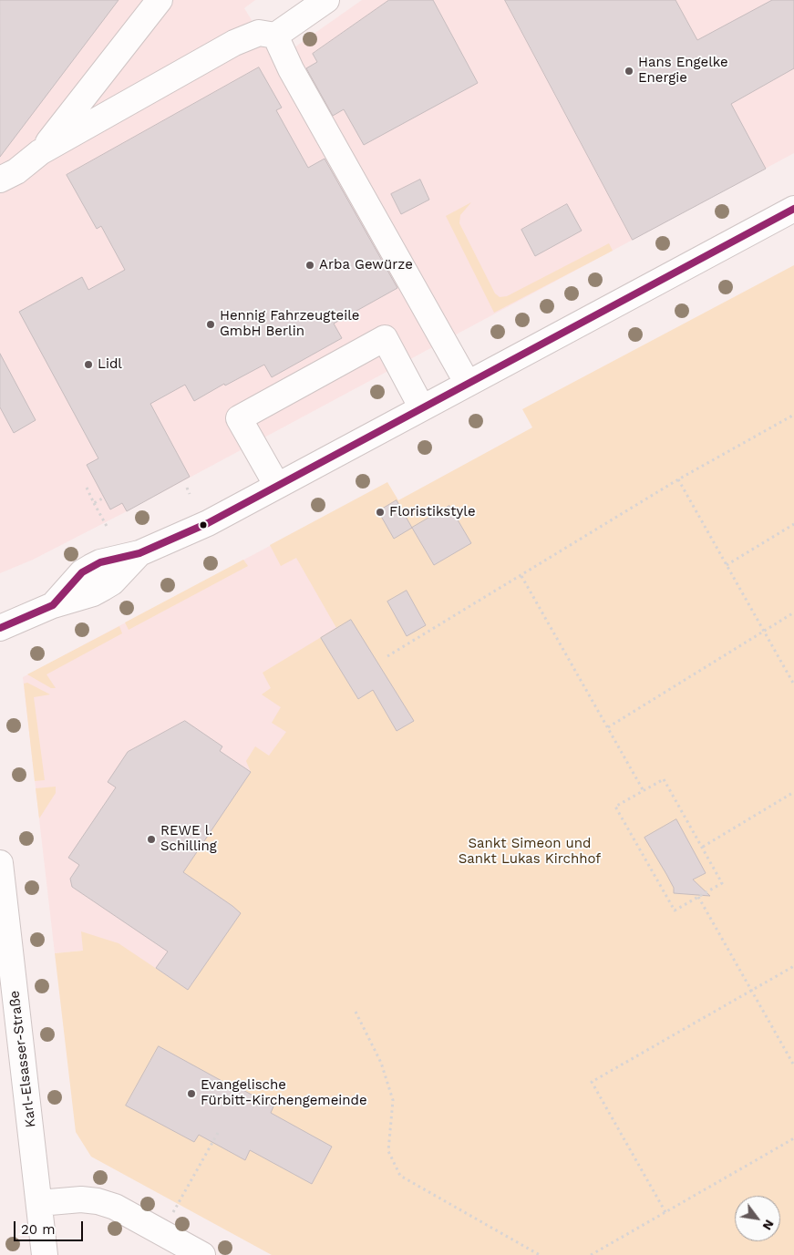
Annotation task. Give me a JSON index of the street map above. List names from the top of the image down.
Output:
{
  "streets": {
    "street": ["Karl-Elsasser-Straße"]
  },
  "parks": ["Sankt Simeon und Sankt Lukas Kirchhof"],
  "places": [
    "Hans Engelke Energie",
    "Arba Gewürze",
    "Hennig Fahrzeugteile GmbH Berlin",
    "Lidl",
    "Floristikstyle",
    "REWE l. Schilling",
    "Evangelische Fürbitt-Kirchengemeinde"
  ],
  "scale_bar": "20 m",
  "north": "bottom right"
}
